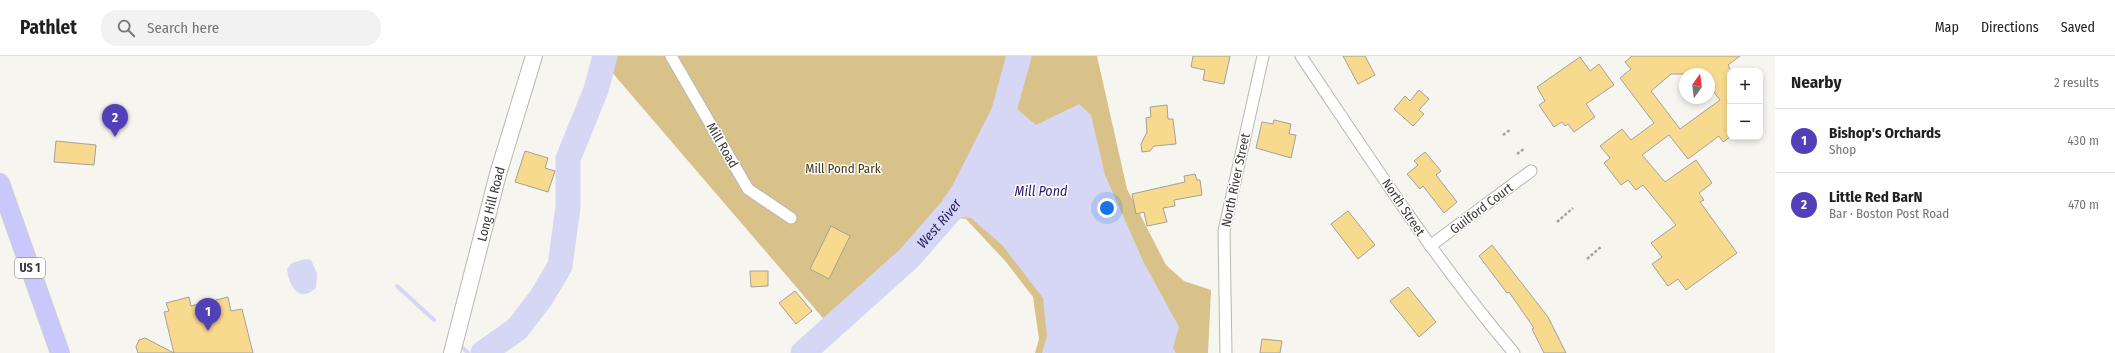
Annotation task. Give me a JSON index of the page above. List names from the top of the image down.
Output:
{
  "streets": {
    "main road": ["US 1"],
    "street": [
      "Mill Road",
      "North River Street",
      "Long Hill Road",
      "North Street",
      "Guilford Court"
    ]
  },
  "crossings": [
    ["North Street", "Guilford Court"]
  ],
  "water": ["Mill Pond", "West River"],
  "parks": ["Mill Pond Park"],
  "north": "top",
  "page": {
    "header": "Pathlet",
    "search": "Search here",
    "nav": ["Map", "Directions", "Saved"],
    "heading": ["Nearby", "2 results"],
    "map_buttons": ["+", "−"],
    "pins": ["2", "1"],
    "list": [
      {
        "mark": "1",
        "name": "Bishop's Orchards",
        "note": "Shop",
        "value": "430 m"
      },
      {
        "mark": "2",
        "name": "Little Red BarN",
        "note": "Bar · Boston Post Road",
        "value": "470 m"
      }
    ]
  }
}
